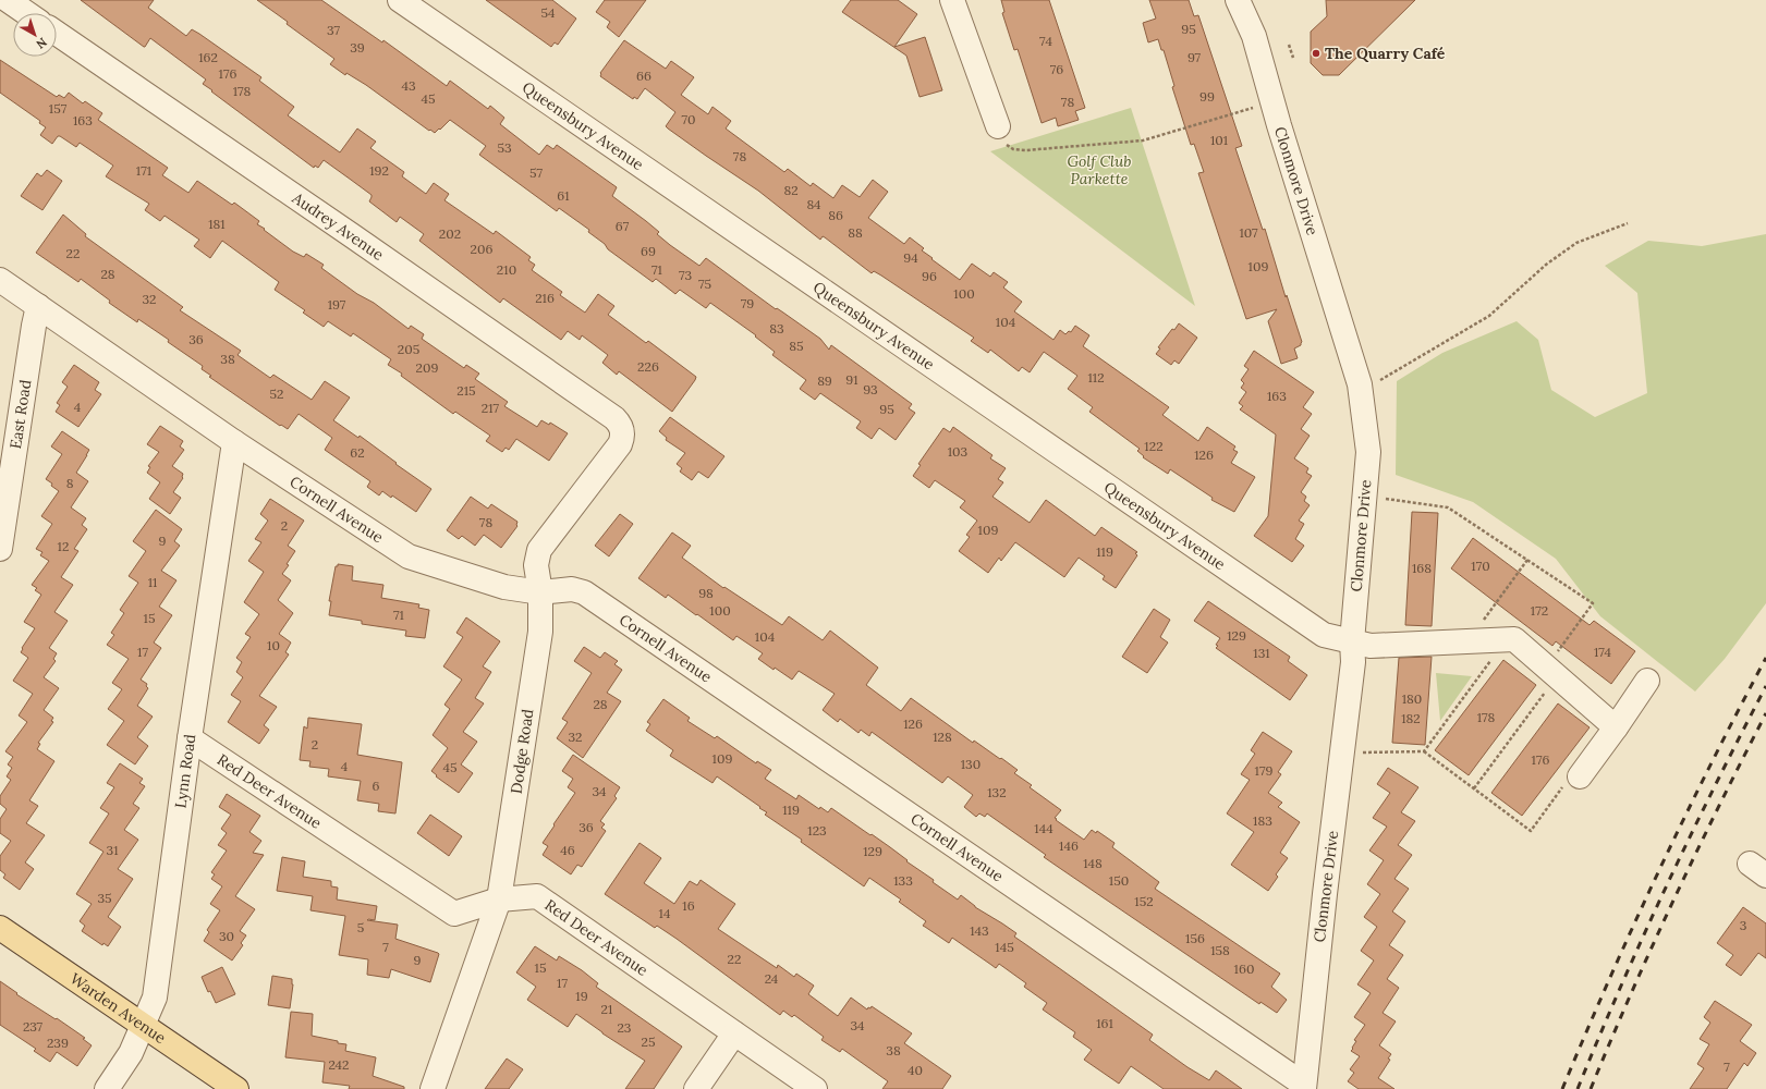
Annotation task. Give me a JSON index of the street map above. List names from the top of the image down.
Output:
{
  "streets": {
    "main road": ["Warden Avenue"],
    "street": [
      "Queensbury Avenue",
      "Clonmore Drive",
      "Audrey Avenue",
      "East Road",
      "Cornell Avenue",
      "Dodge Road",
      "Lynn Road",
      "Red Deer Avenue"
    ]
  },
  "crossings": [
    ["Queensbury Avenue", "Clonmore Drive"],
    ["Clonmore Drive", "Cornell Avenue"],
    ["Audrey Avenue", "Dodge Road"],
    ["East Road", "Cornell Avenue"],
    ["Cornell Avenue", "Dodge Road"],
    ["Cornell Avenue", "Lynn Road"],
    ["Dodge Road", "Red Deer Avenue"],
    ["Lynn Road", "Red Deer Avenue"],
    ["Lynn Road", "Warden Avenue"]
  ],
  "parks": ["Golf Club Parkette"],
  "places": ["The Quarry Café"],
  "house_numbers": [
    "54",
    "95",
    "37",
    "74",
    "39",
    "162",
    "97",
    "76",
    "176",
    "66",
    "43",
    "178",
    "99",
    "45",
    "78",
    "157",
    "70",
    "163",
    "101",
    "53",
    "78",
    "171",
    "192",
    "57",
    "82",
    "61",
    "84",
    "86",
    "181",
    "67",
    "88",
    "107",
    "202",
    "206",
    "69",
    "22",
    "94",
    "109",
    "210",
    "71",
    "28",
    "73",
    "96",
    "75",
    "100",
    "216",
    "32",
    "79",
    "197",
    "104",
    "83",
    "36",
    "85",
    "205",
    "38",
    "226",
    "209",
    "112",
    "91",
    "89",
    "93",
    "215",
    "52",
    "163",
    "4",
    "217",
    "95",
    "122",
    "103",
    "62",
    "126",
    "8",
    "78",
    "2",
    "109",
    "9",
    "12",
    "119",
    "170",
    "168",
    "11",
    "98",
    "100",
    "172",
    "71",
    "15",
    "129",
    "104",
    "10",
    "17",
    "174",
    "131",
    "180",
    "28",
    "178",
    "182",
    "126",
    "32",
    "128",
    "2",
    "109",
    "176",
    "130",
    "4",
    "45",
    "179",
    "6",
    "34",
    "132",
    "119",
    "183",
    "36",
    "144",
    "123",
    "146",
    "31",
    "46",
    "129",
    "148",
    "133",
    "150",
    "35",
    "152",
    "16",
    "14",
    "3",
    "5",
    "143",
    "30",
    "156",
    "7",
    "145",
    "158",
    "22",
    "9",
    "15",
    "160",
    "24",
    "17",
    "19",
    "21",
    "161",
    "34",
    "237",
    "23",
    "25",
    "239",
    "38",
    "242",
    "7",
    "40"
  ],
  "north": "bottom right"
}
